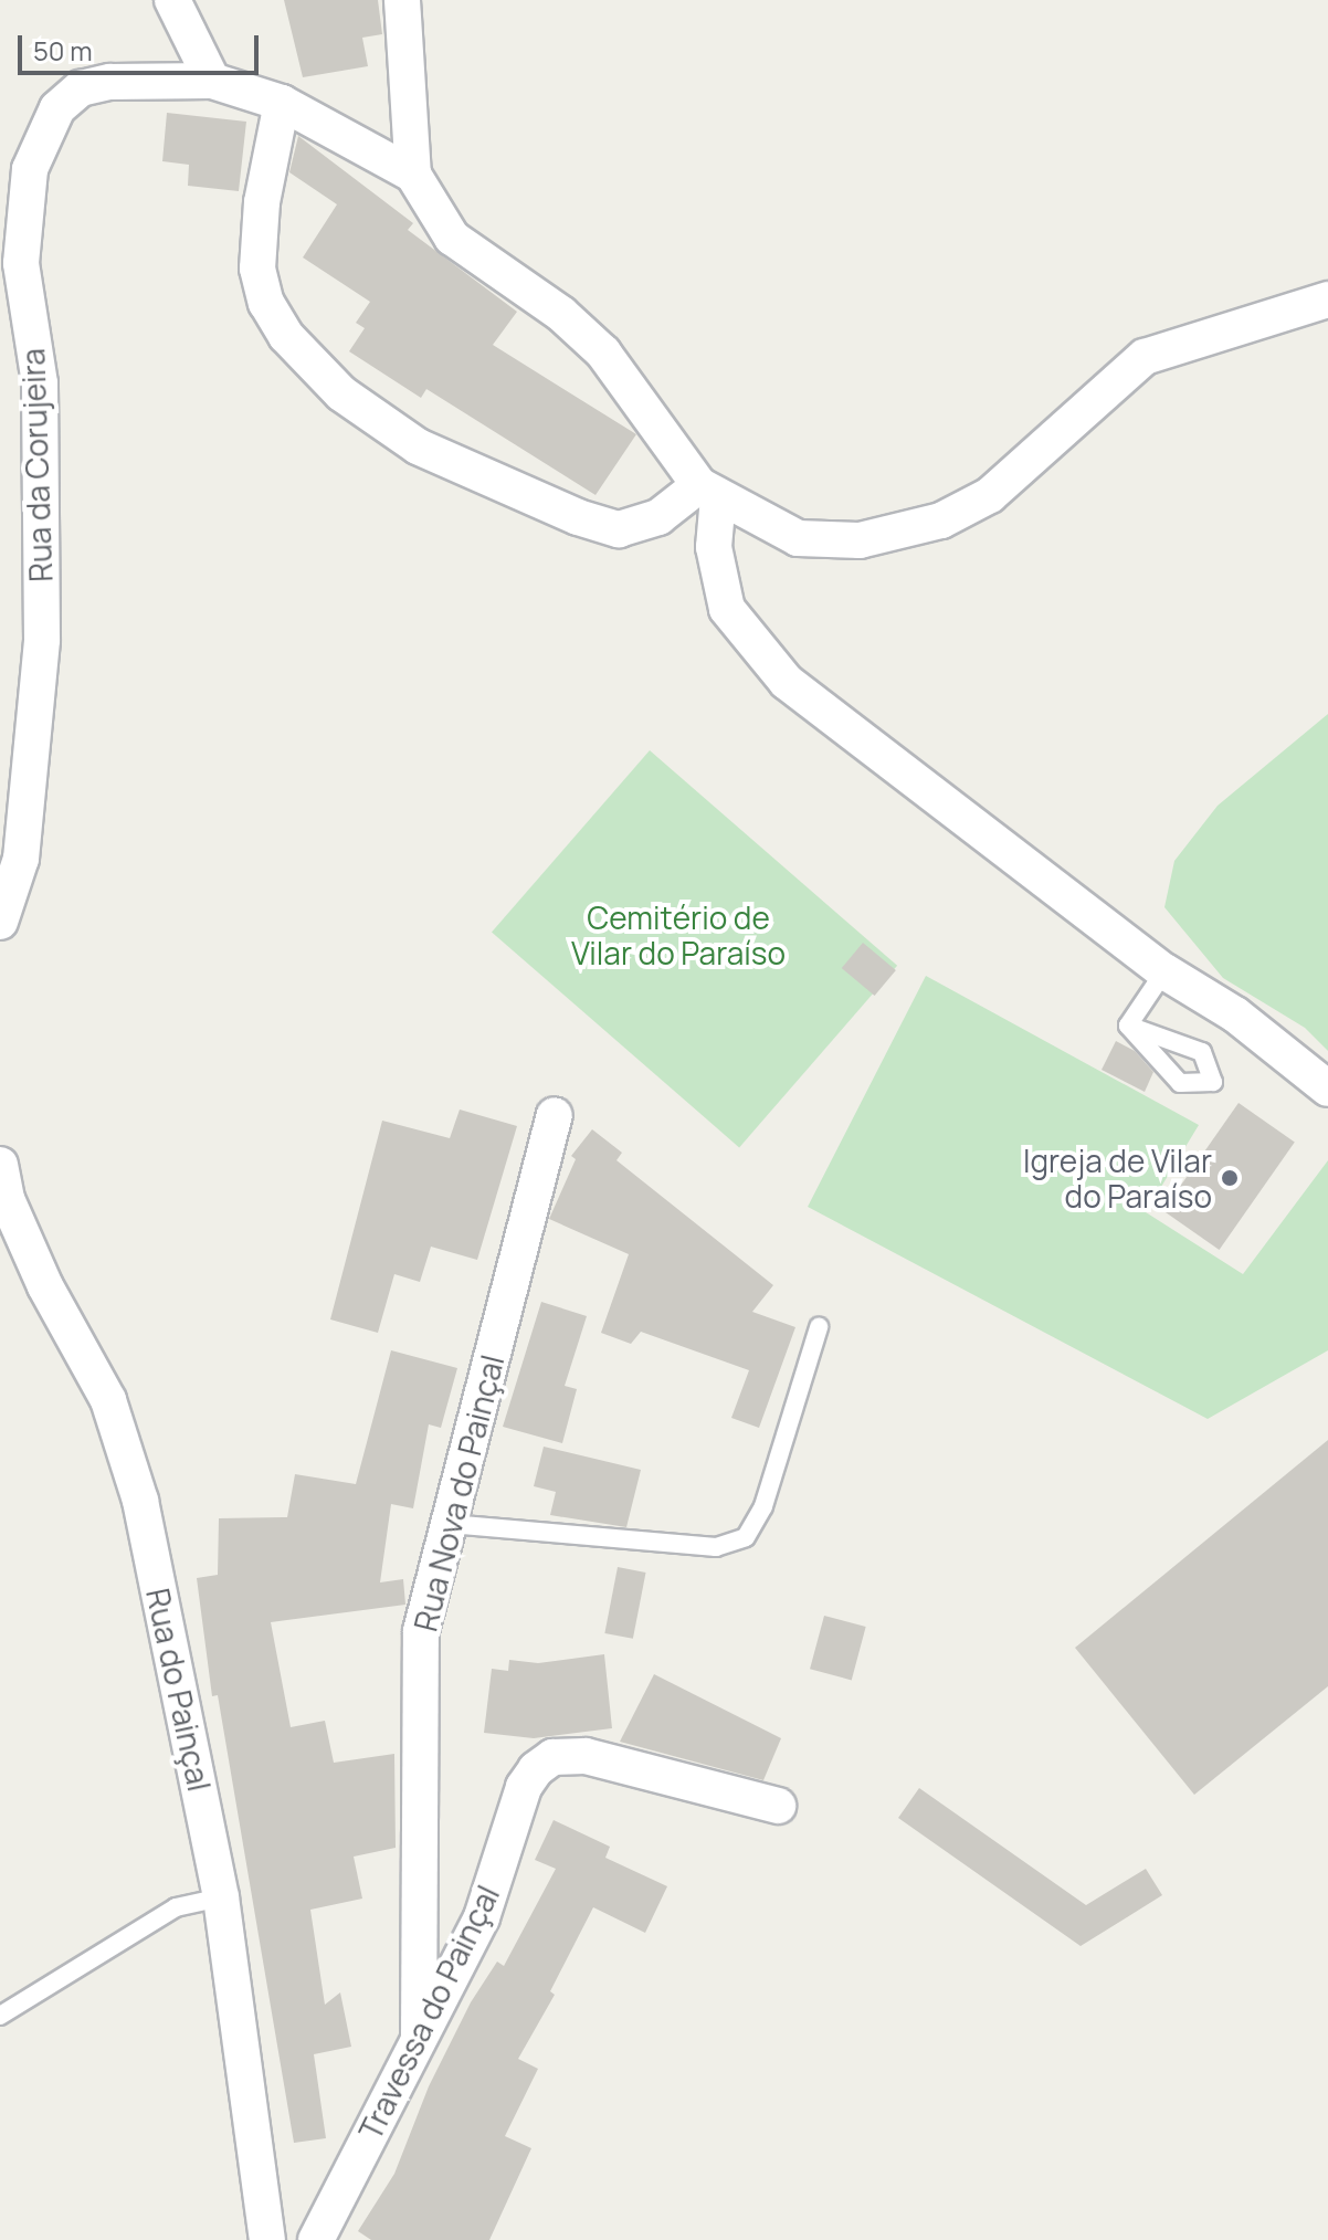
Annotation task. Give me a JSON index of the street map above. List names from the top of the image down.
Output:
{
  "streets": {
    "street": [
      "Rua da Corujeira",
      "Rua Nova do Painçal",
      "Rua do Painçal",
      "Travessa do Painçal"
    ]
  },
  "crossings": [
    ["Rua Nova do Painçal", "Travessa do Painçal"]
  ],
  "parks": ["Cemitério de Vilar do Paraíso"],
  "places": ["Igreja de Vilar do Paraíso"],
  "scale_bar": "50 m"
}
